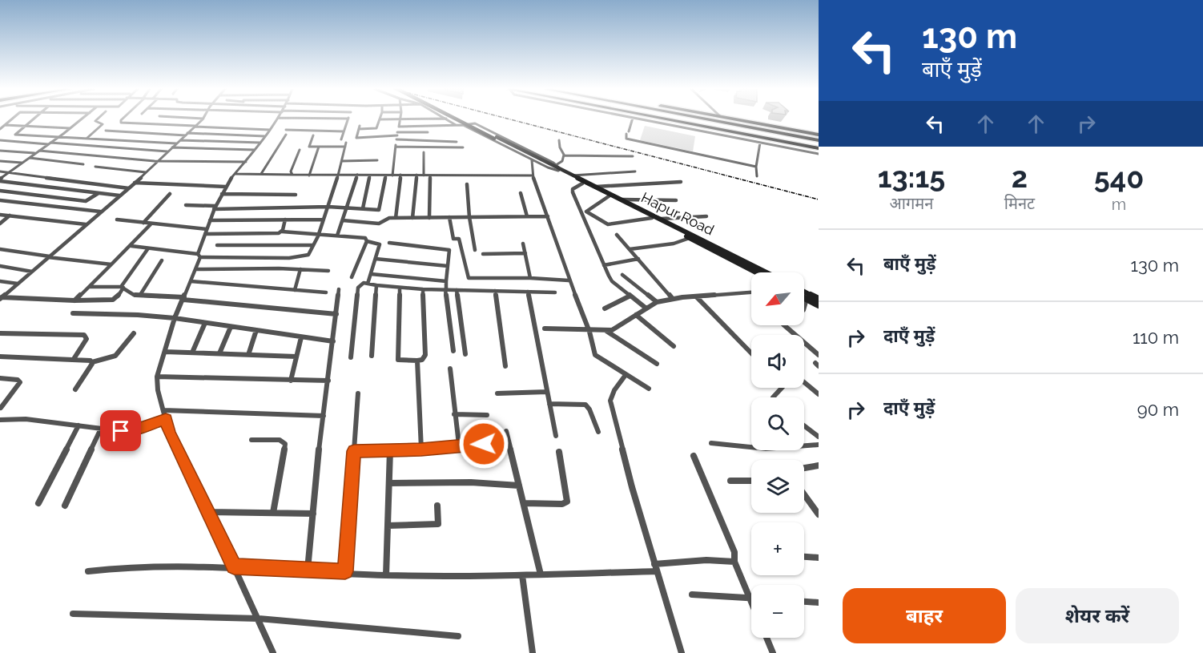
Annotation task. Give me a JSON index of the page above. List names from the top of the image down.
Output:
{
  "streets": {
    "main road": ["Hapur Road"]
  },
  "north": "bottom left",
  "page": {
    "turn": ["130 m", "बाएँ मुड़ें"],
    "eta": [
      "13:15",
      "आगमन",
      "2",
      "मिनट",
      "540",
      "m"
    ],
    "list": [
      {
        "name": "बाएँ मुड़ें",
        "value": "130 m"
      },
      {
        "name": "दाएँ मुड़ें",
        "value": "110 m"
      },
      {
        "name": "दाएँ मुड़ें",
        "value": "90 m"
      }
    ],
    "map_buttons": ["+", "−"],
    "buttons": ["बाहर", "शेयर करें"]
  }
}
